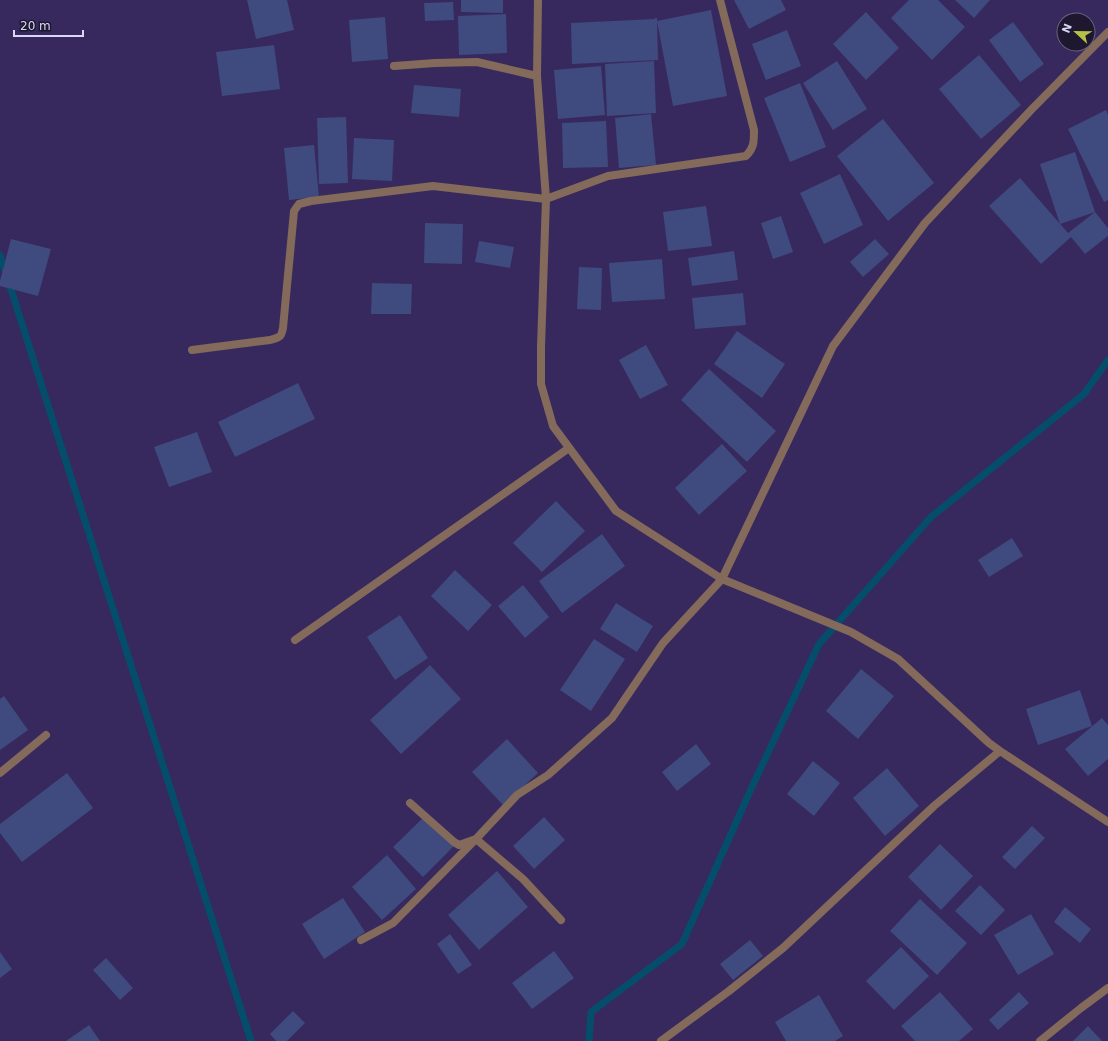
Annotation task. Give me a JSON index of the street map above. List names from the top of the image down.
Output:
{
  "scale_bar": "20 m",
  "north": "left"
}
